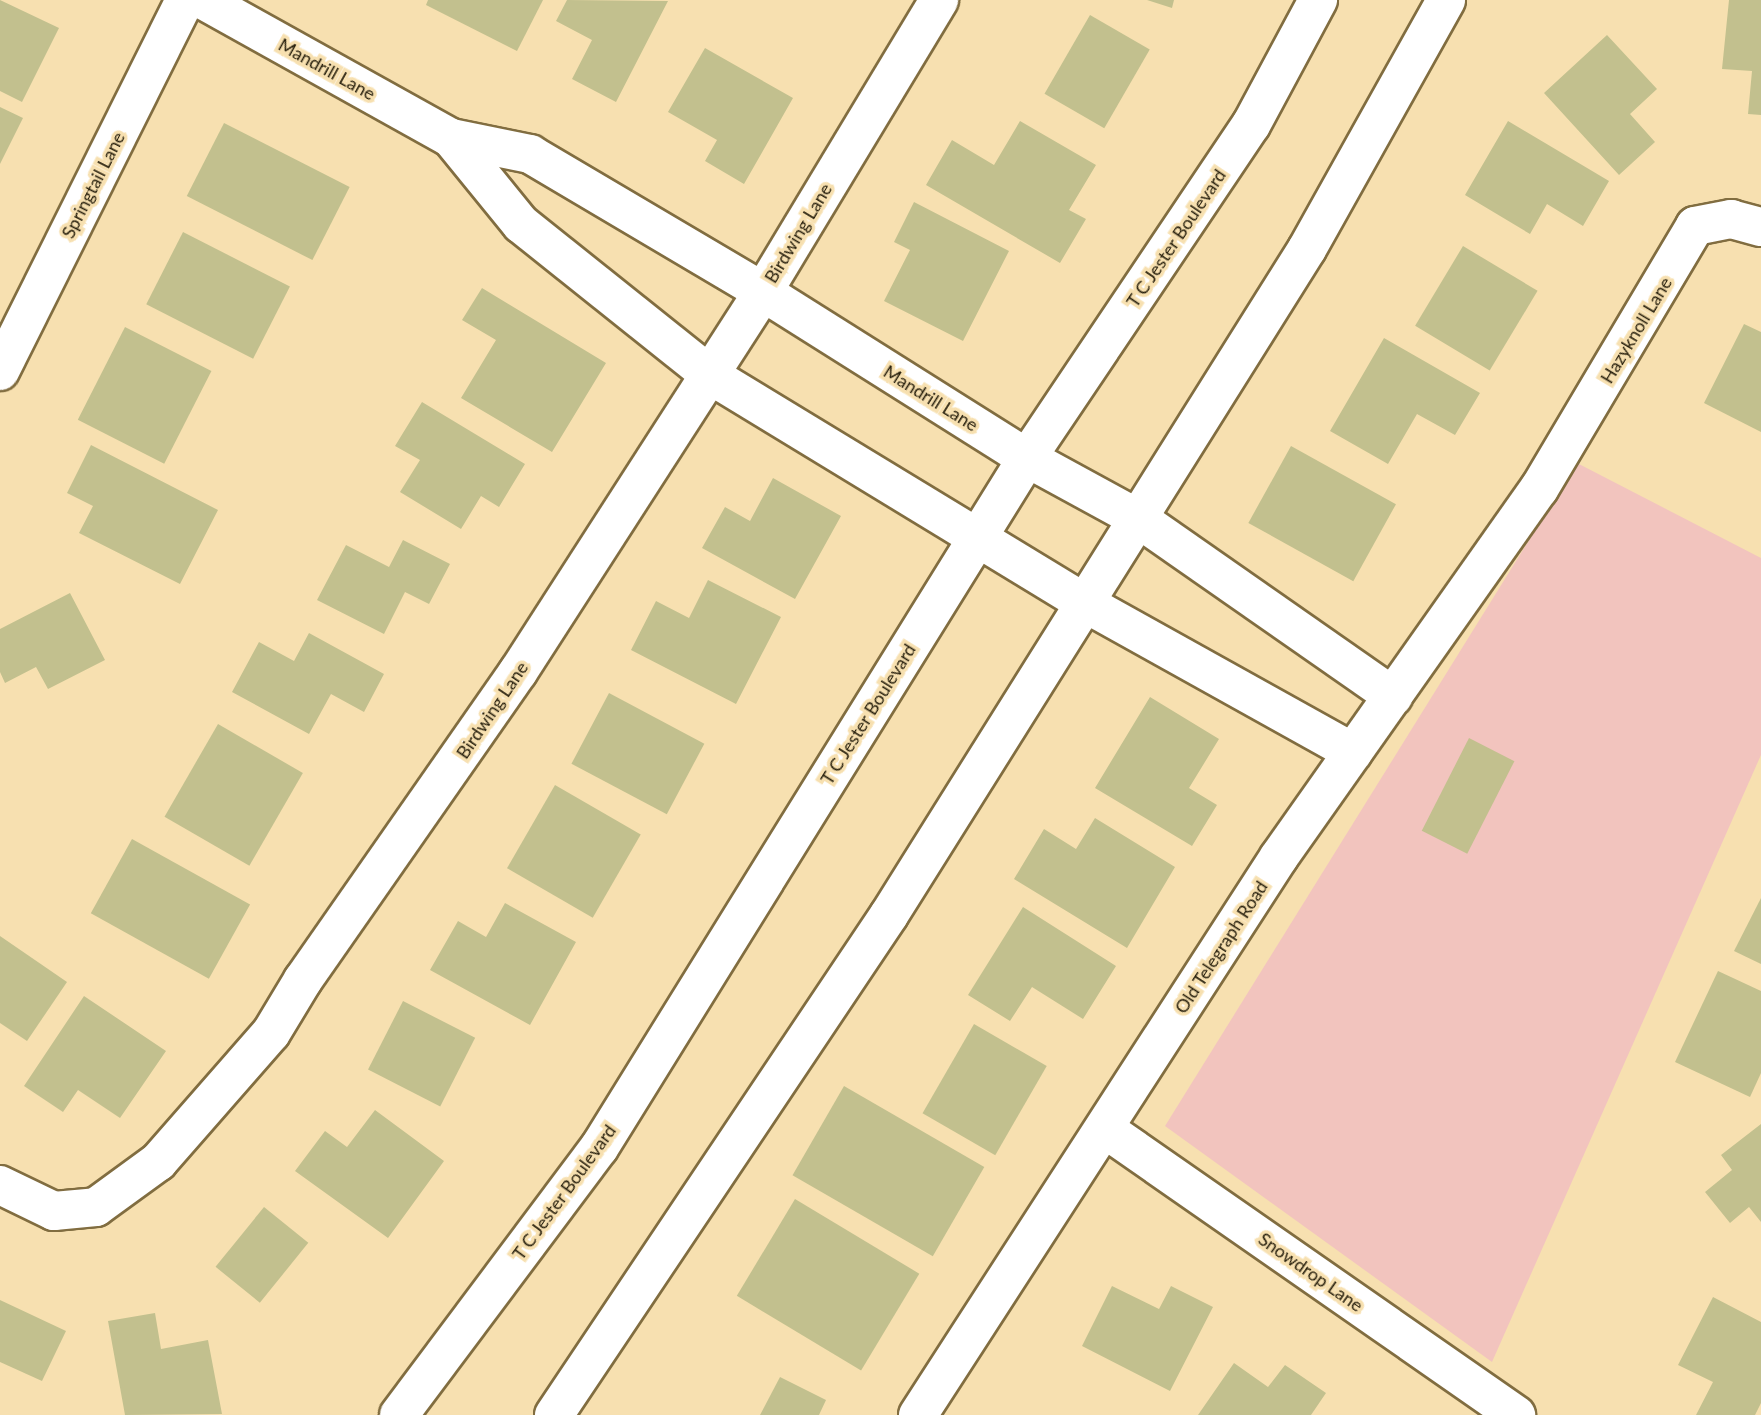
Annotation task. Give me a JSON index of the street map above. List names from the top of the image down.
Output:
{
  "streets": {
    "street": [
      "Mandrill Lane",
      "Springtail Lane",
      "Birdwing Lane",
      "T C Jester Boulevard",
      "Hazyknoll Lane",
      "Old Telegraph Road",
      "Snowdrop Lane"
    ]
  },
  "crossings": [
    ["Mandrill Lane", "Birdwing Lane"],
    ["Mandrill Lane", "T C Jester Boulevard"],
    ["Mandrill Lane", "Old Telegraph Road"],
    ["Hazyknoll Lane", "Old Telegraph Road"],
    ["Old Telegraph Road", "Snowdrop Lane"]
  ]
}
